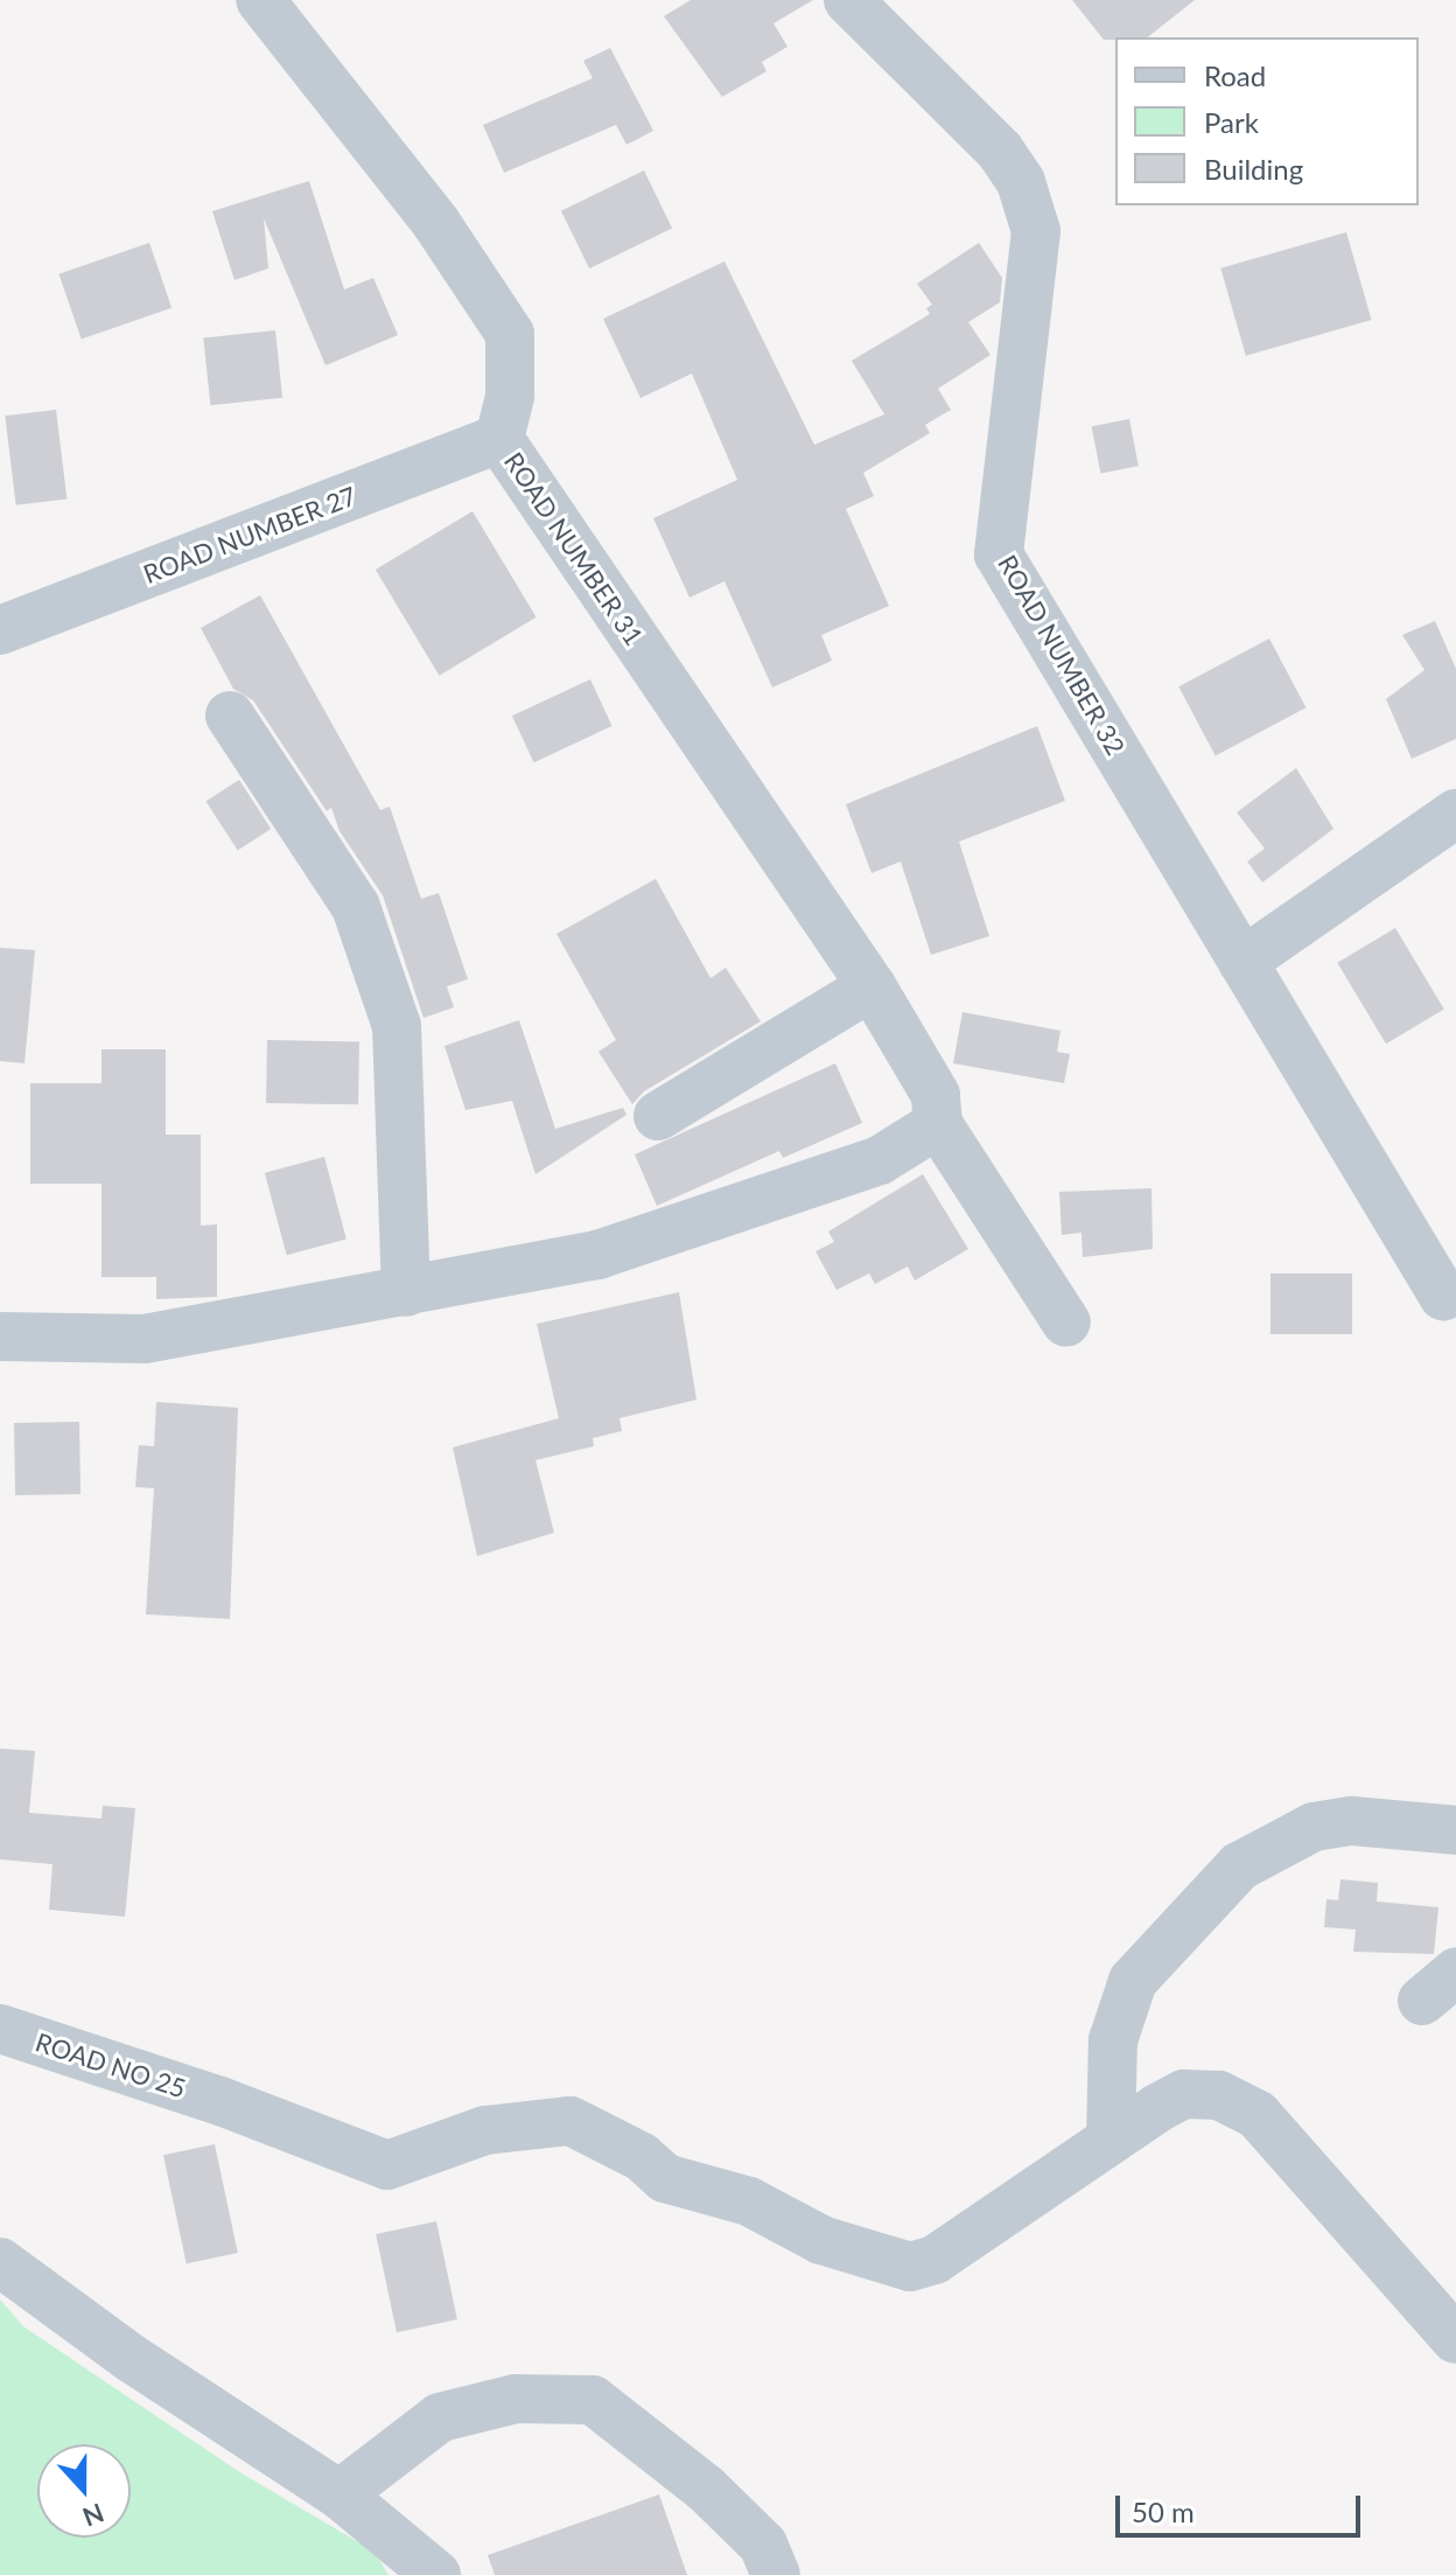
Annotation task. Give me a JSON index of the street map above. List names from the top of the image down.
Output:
{
  "streets": {
    "street": [
      "ROAD NUMBER 27",
      "ROAD NUMBER 31",
      "ROAD NUMBER 32",
      "ROAD NO 25"
    ]
  },
  "crossings": [
    ["ROAD NUMBER 27", "ROAD NUMBER 31"]
  ],
  "legend": ["Road", "Park", "Building"],
  "scale_bar": "50 m",
  "north": "bottom"
}
